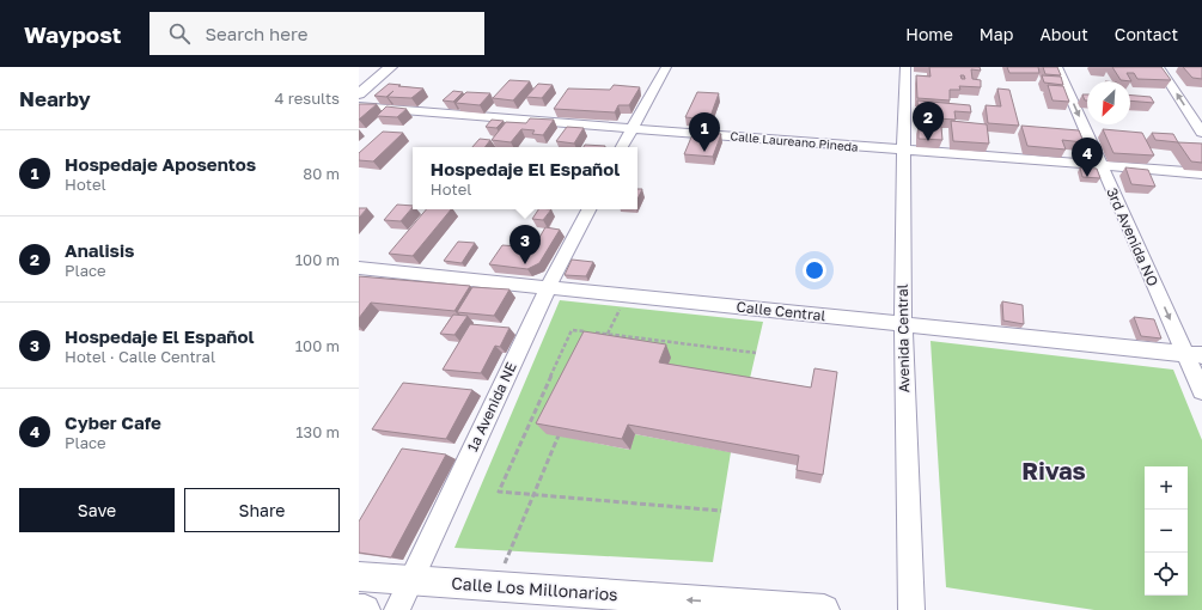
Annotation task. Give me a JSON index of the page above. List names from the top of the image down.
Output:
{
  "streets": {
    "street": [
      "Calle Laureano Pineda",
      "3rd Avenida NO",
      "Calle Central",
      "Avenida Central",
      "1a Avenida NE",
      "Calle Los Millonarios"
    ]
  },
  "crossings": [
    ["Calle Laureano Pineda", "3rd Avenida NO"],
    ["Calle Laureano Pineda", "Avenida Central"],
    ["3rd Avenida NO", "Calle Central"],
    ["Calle Central", "Avenida Central"],
    ["Calle Central", "1a Avenida NE"],
    ["1a Avenida NE", "Calle Los Millonarios"]
  ],
  "one_way": ["3rd Avenida NO", "Calle Los Millonarios"],
  "districts": ["Rivas"],
  "north": "bottom left",
  "page": {
    "header": "Waypost",
    "search": "Search here",
    "nav": [
      "Home",
      "Map",
      "About",
      "Contact"
    ],
    "heading": ["Nearby", "4 results"],
    "pins": [
      "2",
      "1",
      "4",
      "3"
    ],
    "list": [
      {
        "mark": "1",
        "name": "Hospedaje Aposentos",
        "note": "Hotel",
        "value": "80 m"
      },
      {
        "mark": "2",
        "name": "Analisis",
        "note": "Place",
        "value": "100 m"
      },
      {
        "mark": "3",
        "name": "Hospedaje El Español",
        "note": "Hotel · Calle Central",
        "value": "100 m"
      },
      {
        "mark": "4",
        "name": "Cyber Cafe",
        "note": "Place",
        "value": "130 m"
      }
    ],
    "popup": ["Hospedaje El Español", "Hotel"],
    "map_buttons": ["+", "−"],
    "buttons": ["Save", "Share"]
  }
}
